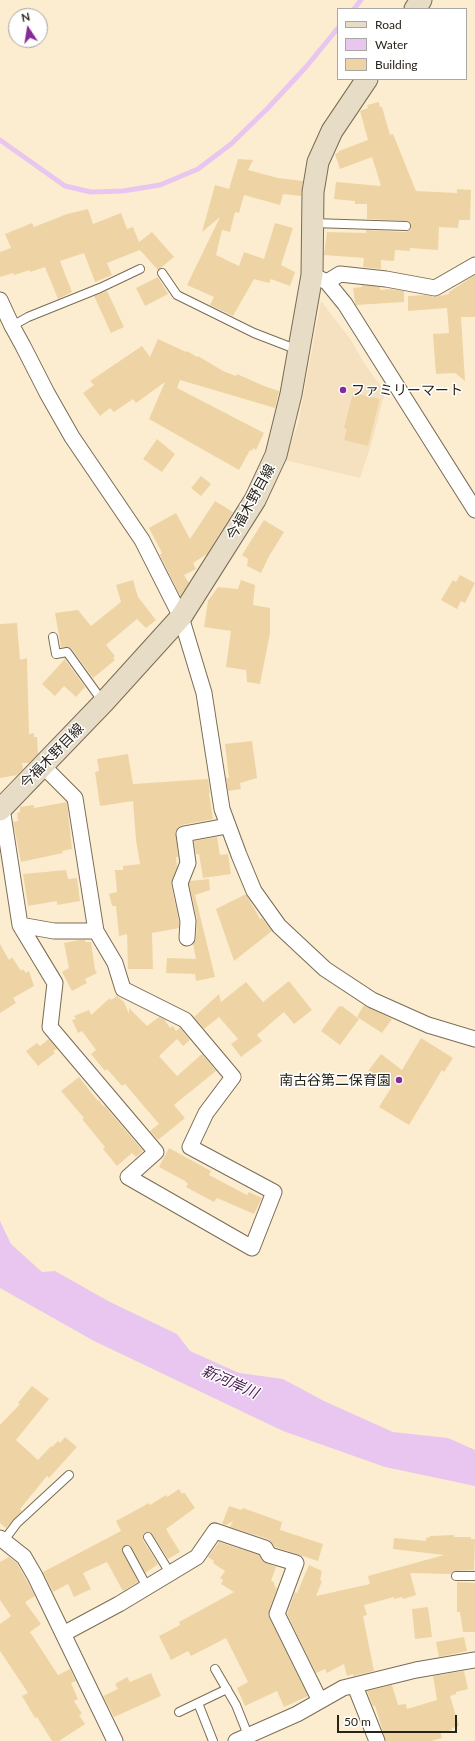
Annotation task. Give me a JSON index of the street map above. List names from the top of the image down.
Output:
{
  "streets": {
    "main road": ["今福木野目線"]
  },
  "water": ["新河岸川"],
  "places": ["ファミリーマート", "南古谷第二保育園"],
  "legend": ["Road", "Water", "Building"],
  "scale_bar": "50 m",
  "north": "top"
}
